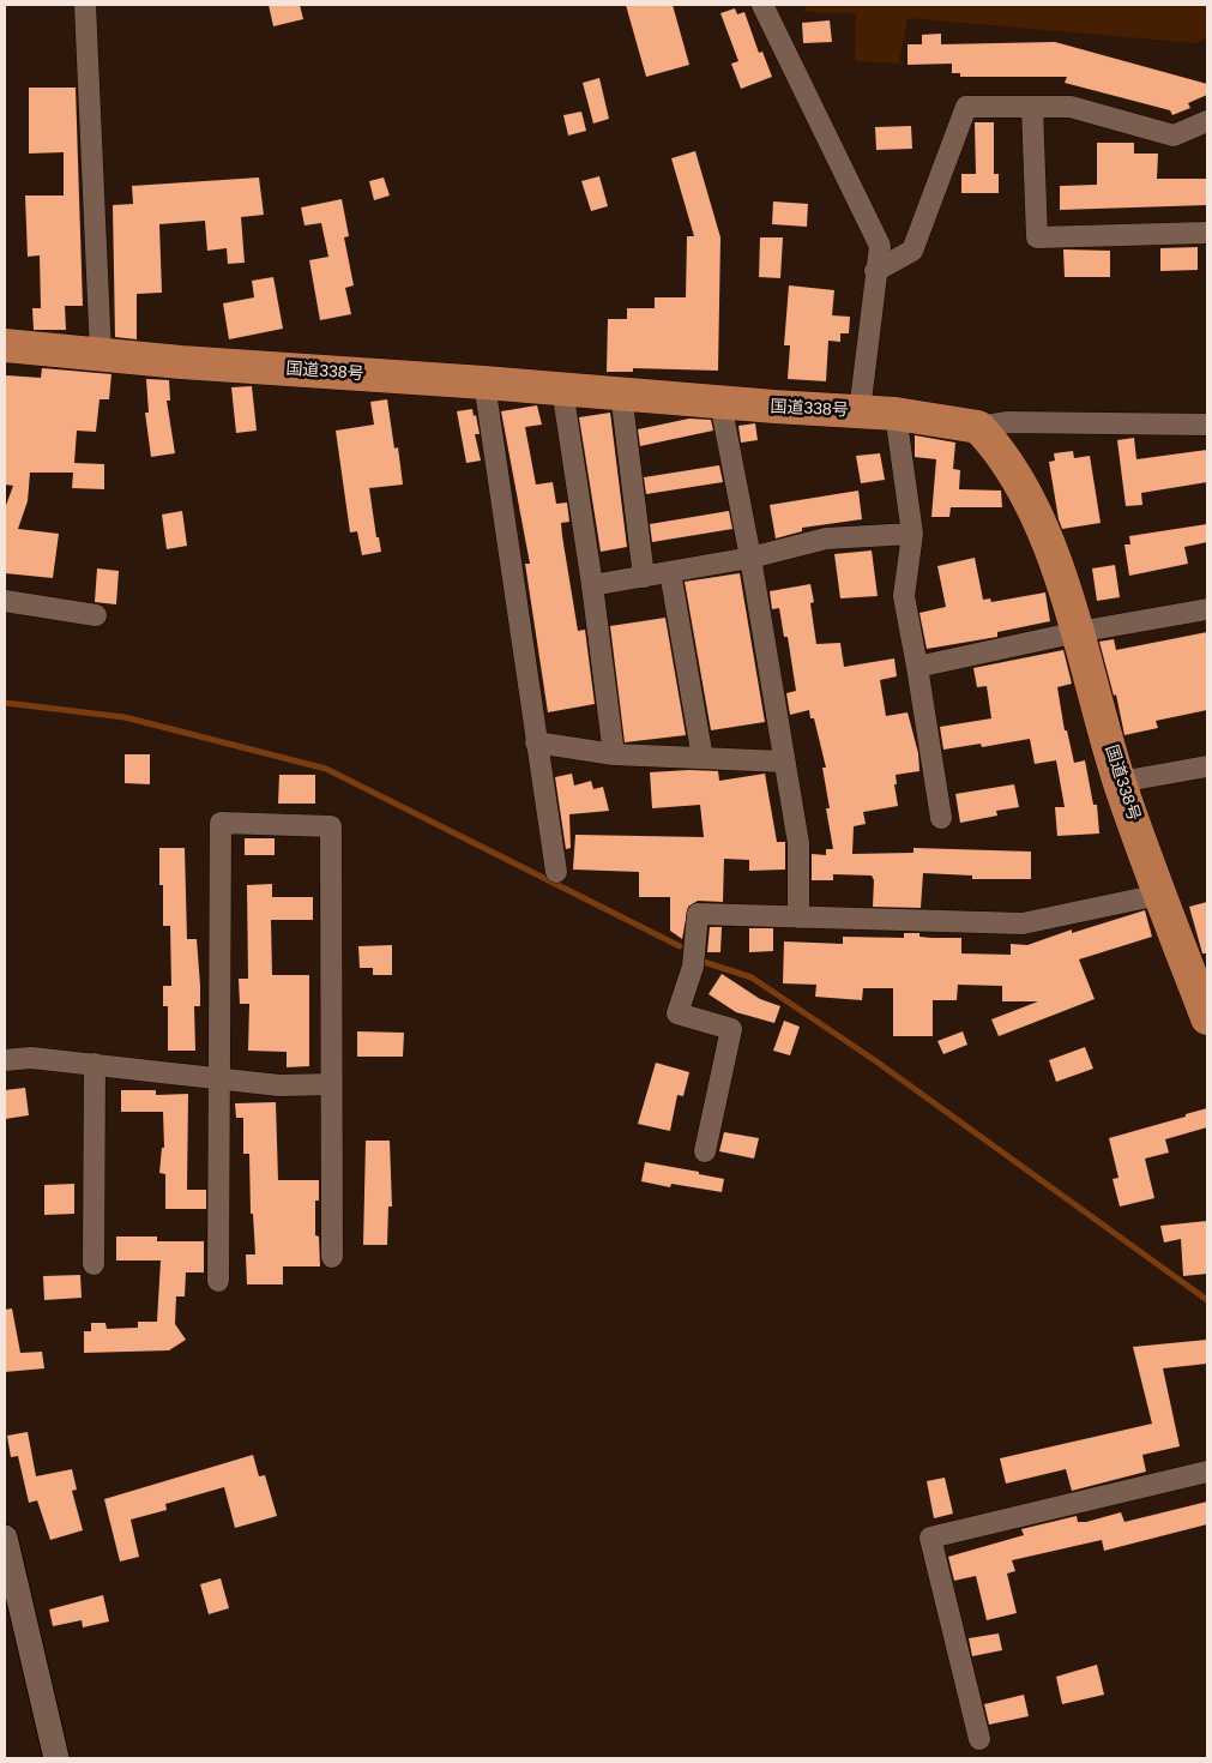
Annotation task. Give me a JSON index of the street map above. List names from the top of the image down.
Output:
{
  "streets": {
    "highway": ["国道338号"]
  }
}
